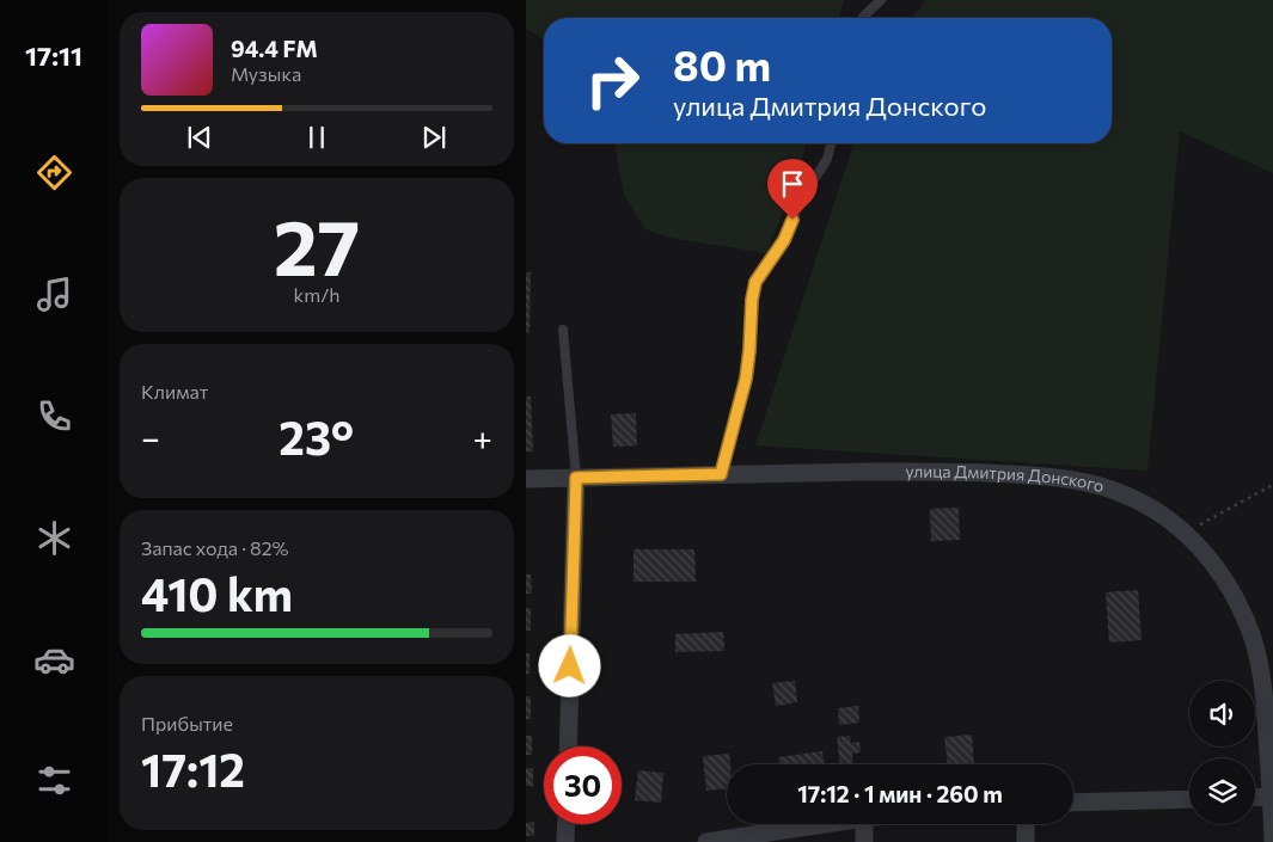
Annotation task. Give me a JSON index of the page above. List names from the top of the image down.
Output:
{
  "streets": {
    "street": ["улица Дмитрия Донского"]
  },
  "page": {
    "tabs": "17:11",
    "turn": ["80 m", "улица Дмитрия Донского"],
    "song": ["94.4 FM", "Музыка"],
    "tile": [
      ["27", "km/h"],
      "Климат",
      ["Запас хода · 82%", "410 km"],
      ["Прибытие", "17:12"]
    ],
    "heat": ["−", "23°", "+"],
    "limit": "30",
    "trip": "17:12 · 1 мин · 260 m"
  }
}
